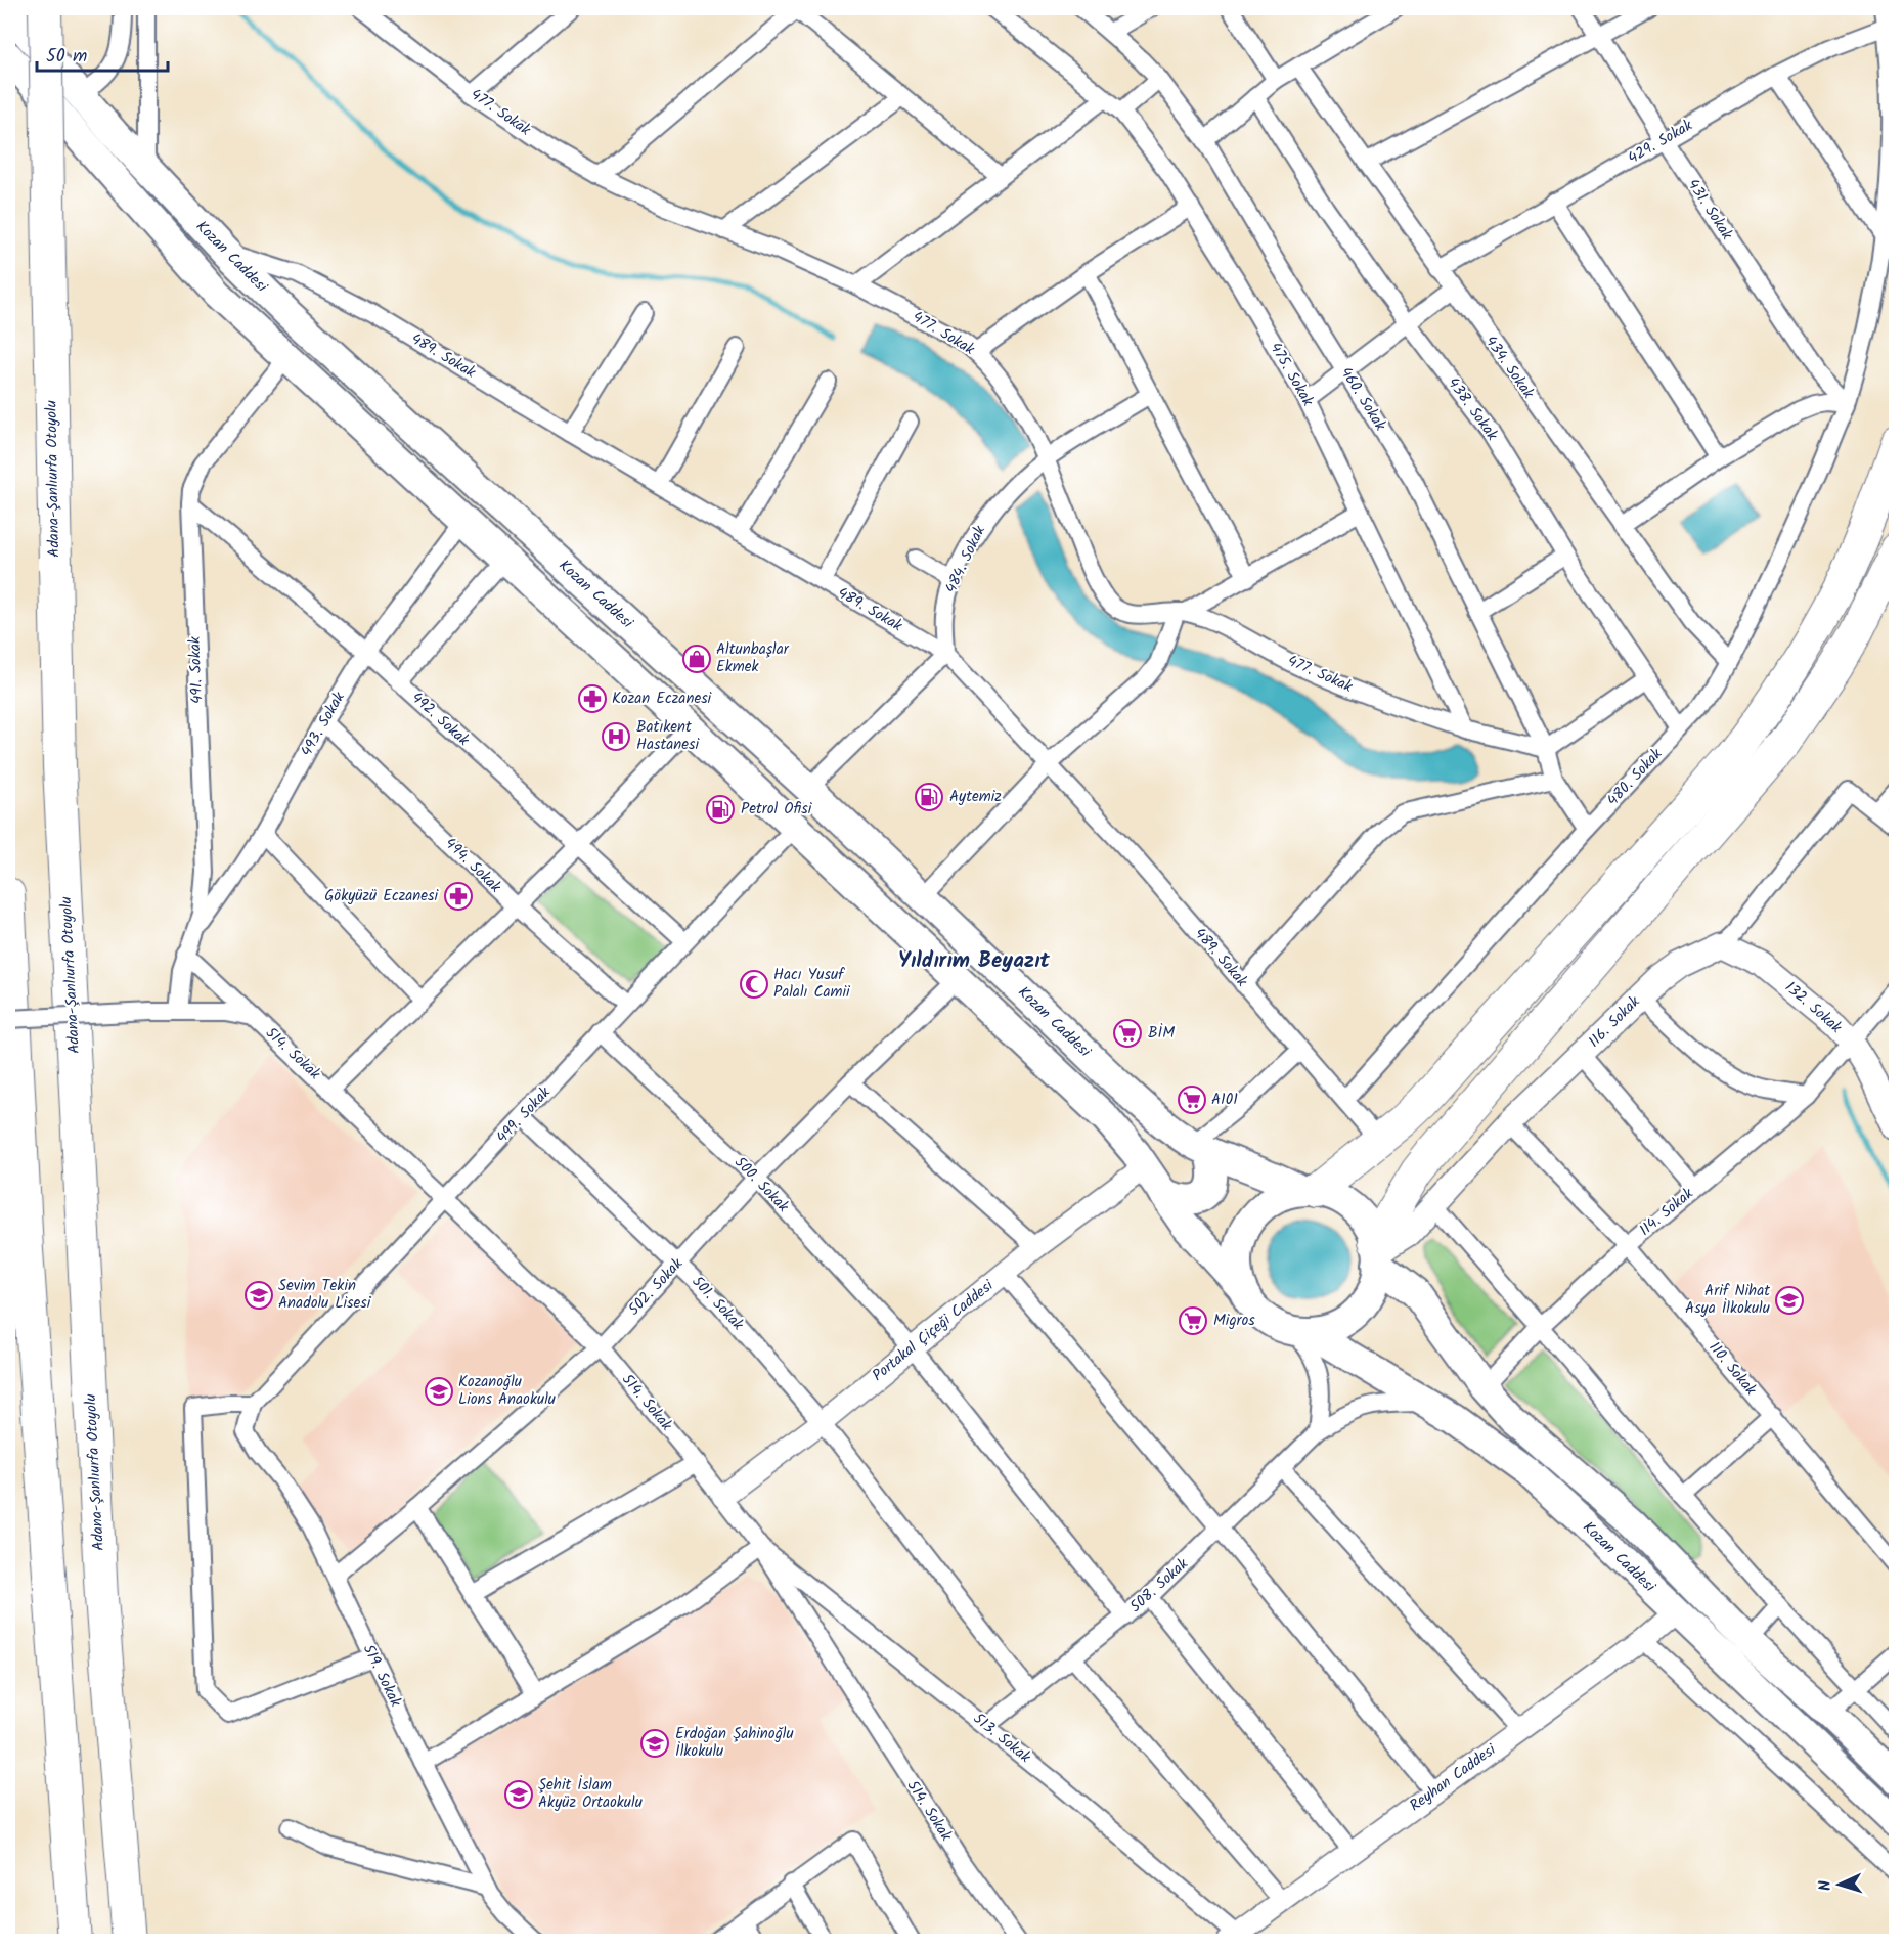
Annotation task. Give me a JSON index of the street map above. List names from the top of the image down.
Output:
{
  "streets": {
    "highway": ["Kozan Caddesi", "Adana-Şanlıurfa Otoyolu"],
    "main road": ["132. Sokak", "116. Sokak"],
    "street": [
      "477. Sokak",
      "429. Sokak",
      "431. Sokak",
      "489. Sokak",
      "434. Sokak",
      "475. Sokak",
      "460. Sokak",
      "438. Sokak",
      "484. Sokak",
      "491. Sokak",
      "492. Sokak",
      "493. Sokak",
      "480. Sokak",
      "494. Sokak",
      "514. Sokak",
      "499. Sokak",
      "500. Sokak",
      "114. Sokak",
      "502. Sokak",
      "501. Sokak",
      "Portakal Çiçeği Caddesi",
      "110. Sokak",
      "508. Sokak",
      "519. Sokak",
      "513. Sokak",
      "Reyhan Caddesi"
    ]
  },
  "crossings": [
    ["477. Sokak", "475. Sokak"],
    ["477. Sokak", "484. Sokak"],
    ["429. Sokak", "431. Sokak"],
    ["429. Sokak", "434. Sokak"],
    ["429. Sokak", "480. Sokak"],
    ["431. Sokak", "480. Sokak"],
    ["Kozan Caddesi", "489. Sokak"],
    ["Kozan Caddesi", "491. Sokak"],
    ["Kozan Caddesi", "493. Sokak"],
    ["Kozan Caddesi", "116. Sokak"],
    ["Kozan Caddesi", "499. Sokak"],
    ["Kozan Caddesi", "502. Sokak"],
    ["Kozan Caddesi", "Portakal Çiçeği Caddesi"],
    ["Kozan Caddesi", "508. Sokak"],
    ["Kozan Caddesi", "Reyhan Caddesi"],
    ["489. Sokak", "484. Sokak"],
    ["489. Sokak", "480. Sokak"],
    ["434. Sokak", "480. Sokak"],
    ["460. Sokak", "480. Sokak"],
    ["438. Sokak", "480. Sokak"],
    ["491. Sokak", "492. Sokak"],
    ["491. Sokak", "493. Sokak"],
    ["491. Sokak", "514. Sokak"],
    ["492. Sokak", "493. Sokak"],
    ["492. Sokak", "499. Sokak"],
    ["493. Sokak", "494. Sokak"],
    ["494. Sokak", "499. Sokak"],
    ["132. Sokak", "116. Sokak"],
    ["132. Sokak", "114. Sokak"],
    ["116. Sokak", "110. Sokak"],
    ["514. Sokak", "499. Sokak"],
    ["514. Sokak", "502. Sokak"],
    ["514. Sokak", "Portakal Çiçeği Caddesi"],
    ["514. Sokak", "513. Sokak"],
    ["499. Sokak", "500. Sokak"],
    ["499. Sokak", "501. Sokak"],
    ["499. Sokak", "519. Sokak"],
    ["500. Sokak", "502. Sokak"],
    ["500. Sokak", "Portakal Çiçeği Caddesi"],
    ["500. Sokak", "508. Sokak"],
    ["114. Sokak", "110. Sokak"],
    ["502. Sokak", "501. Sokak"],
    ["502. Sokak", "519. Sokak"],
    ["501. Sokak", "Portakal Çiçeği Caddesi"],
    ["501. Sokak", "508. Sokak"],
    ["508. Sokak", "513. Sokak"],
    ["513. Sokak", "Reyhan Caddesi"]
  ],
  "districts": ["Yıldırım Beyazıt"],
  "places": {
    "shop": ["Altunbaşlar Ekmek"],
    "pharmacy": ["Kozan Eczanesi", "Gökyüzü Eczanesi"],
    "hospital": ["Batıkent Hastanesi"],
    "fuel station": ["Aytemiz", "Petrol Ofisi"],
    "mosque": ["Hacı Yusuf Palalı Camii"],
    "supermarket": ["BİM", "A101", "Migros"],
    "school or university": [
      "Sevim Tekin Anadolu Lisesi",
      "Arif Nihat Asya İlkokulu",
      "Kozanoğlu Lions Anaokulu",
      "Erdoğan Şahinoğlu İlkokulu",
      "Şehit İslam Akyüz Ortaokulu"
    ]
  },
  "scale_bar": "50 m",
  "north": "left"
}
